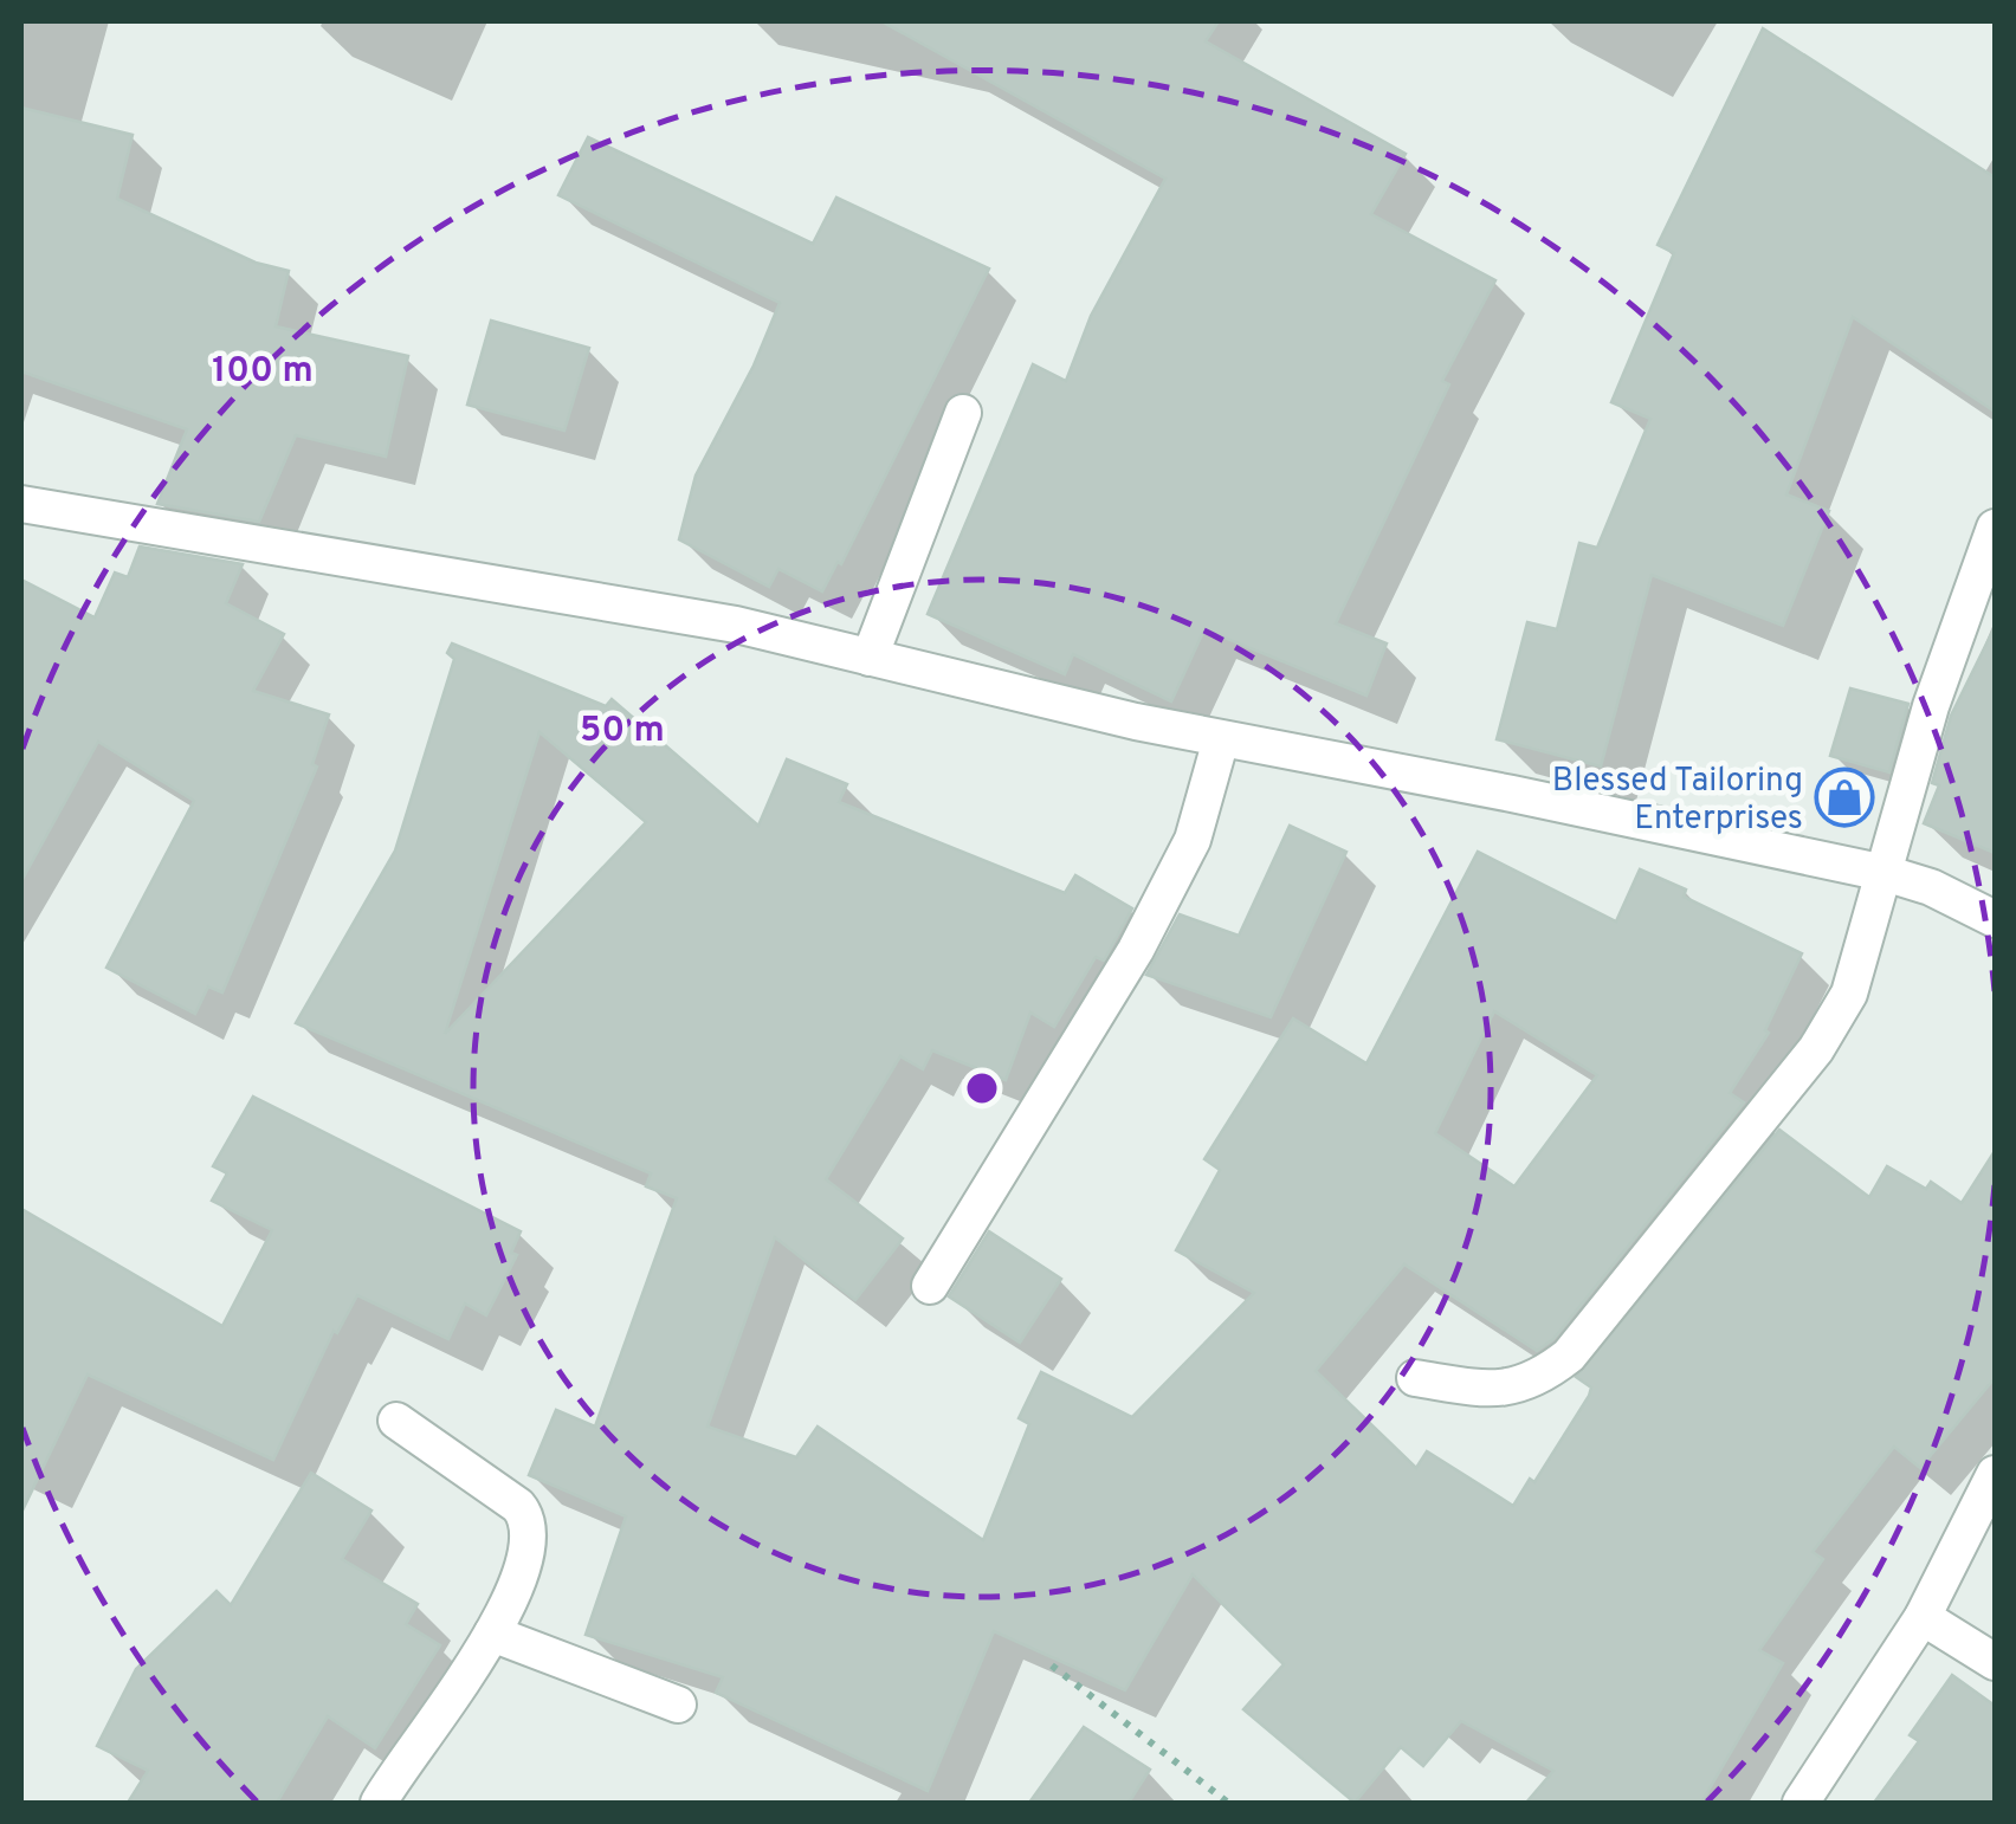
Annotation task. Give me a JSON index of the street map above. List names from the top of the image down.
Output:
{
  "places": {
    "shop": ["Blessed Tailoring Enterprises"]
  },
  "rings": ["100 m", "50 m"]
}
